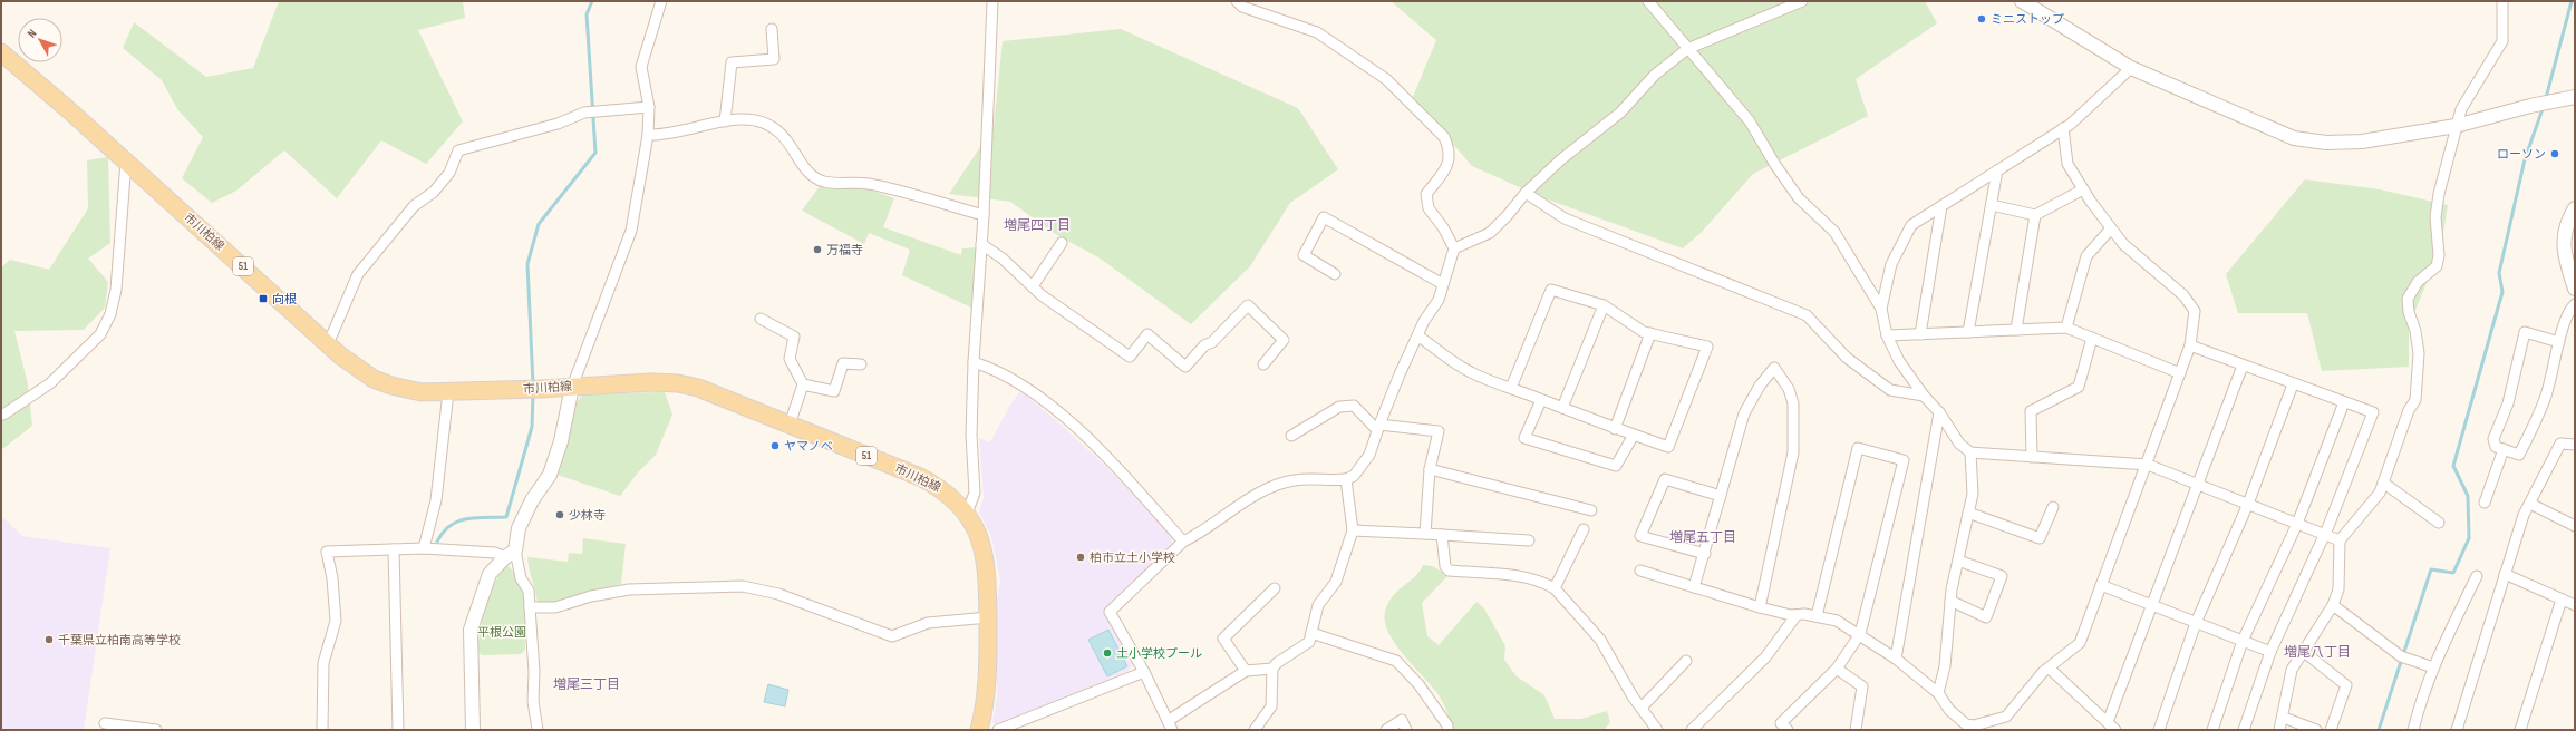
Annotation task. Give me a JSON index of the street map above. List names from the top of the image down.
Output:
{
  "streets": {
    "main road": ["市川柏線", "51"]
  },
  "districts": [
    "増尾四丁目",
    "増尾五丁目",
    "増尾八丁目",
    "増尾三丁目"
  ],
  "parks": ["平根公園"],
  "places": {
    "other": [
      "ミニストップ",
      "ローソン",
      "万福寺",
      "ヤマノベ",
      "少林寺",
      "柏市立土小学校",
      "千葉県立柏南高等学校",
      "土小学校プール"
    ],
    "transit": ["向根"]
  },
  "north": "top left"
}
